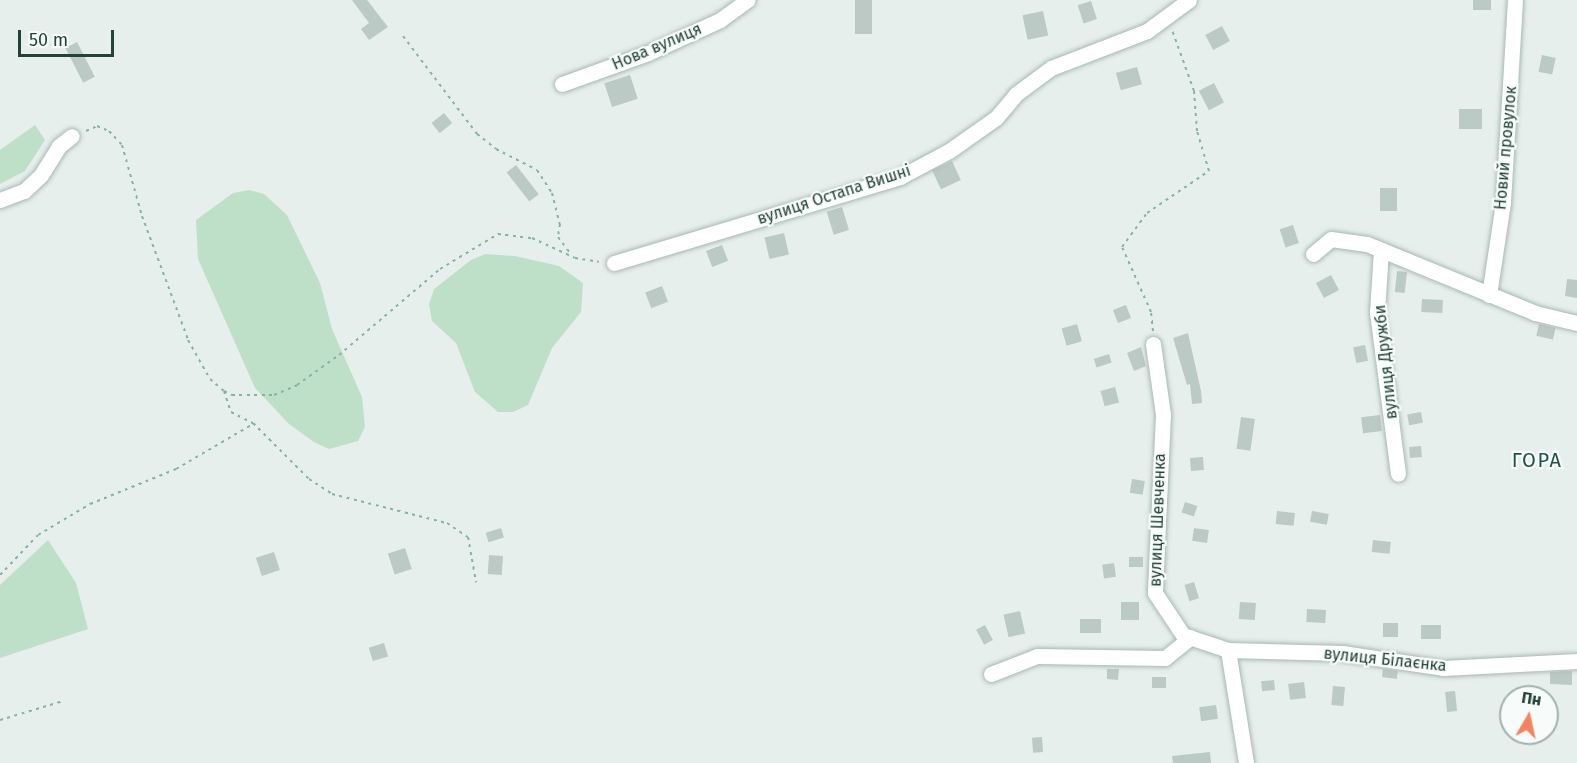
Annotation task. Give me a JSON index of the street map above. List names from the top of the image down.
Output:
{
  "streets": {
    "street": [
      "Нова вулиця",
      "Новий провулок",
      "вулиця Остапа Вишні",
      "вулиця Дружби",
      "вулиця Шевченка",
      "вулиця Білаєнка"
    ]
  },
  "crossings": [
    ["вулиця Шевченка", "вулиця Білаєнка"]
  ],
  "districts": ["ГОРА"],
  "scale_bar": "50 m",
  "north": "top"
}
